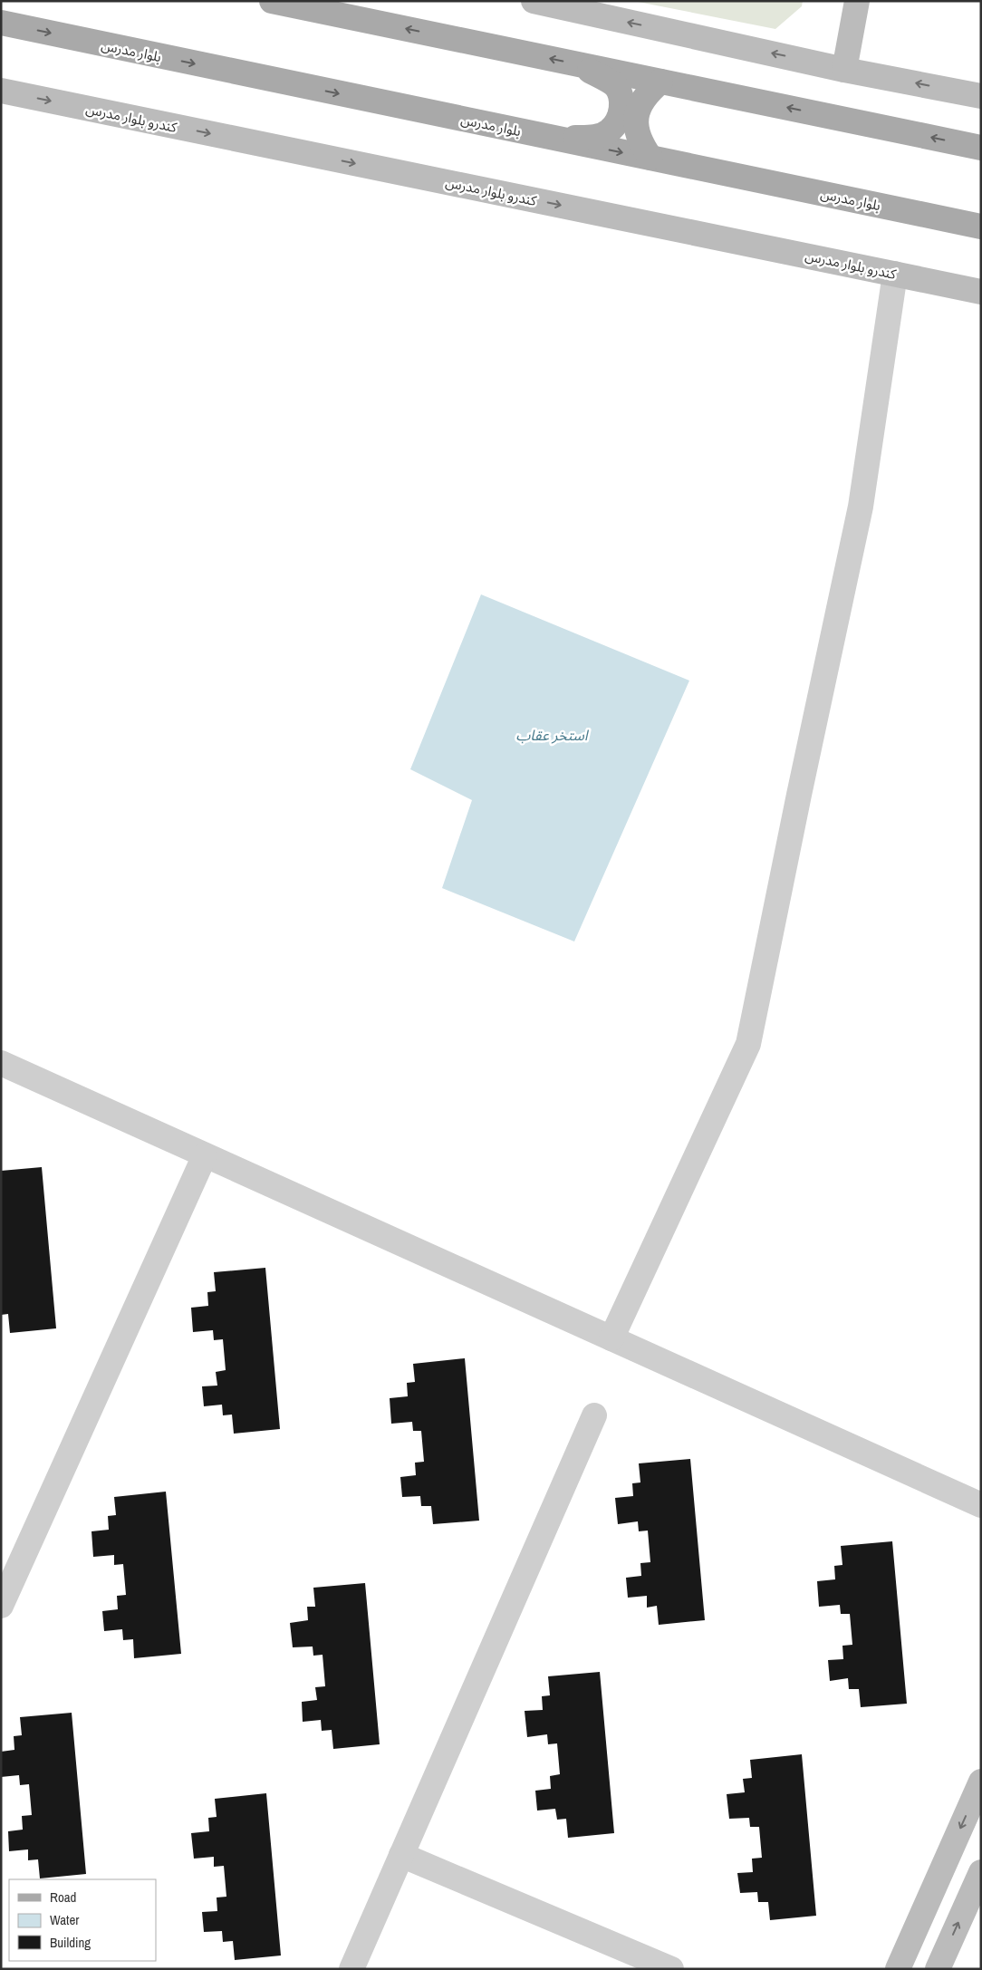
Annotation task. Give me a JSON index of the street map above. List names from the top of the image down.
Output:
{
  "streets": {
    "main road": ["بلوار مدرس", "کندرو بلوار مدرس"]
  },
  "water": ["استخر عقاب"],
  "legend": ["Road", "Water", "Building"]
}
